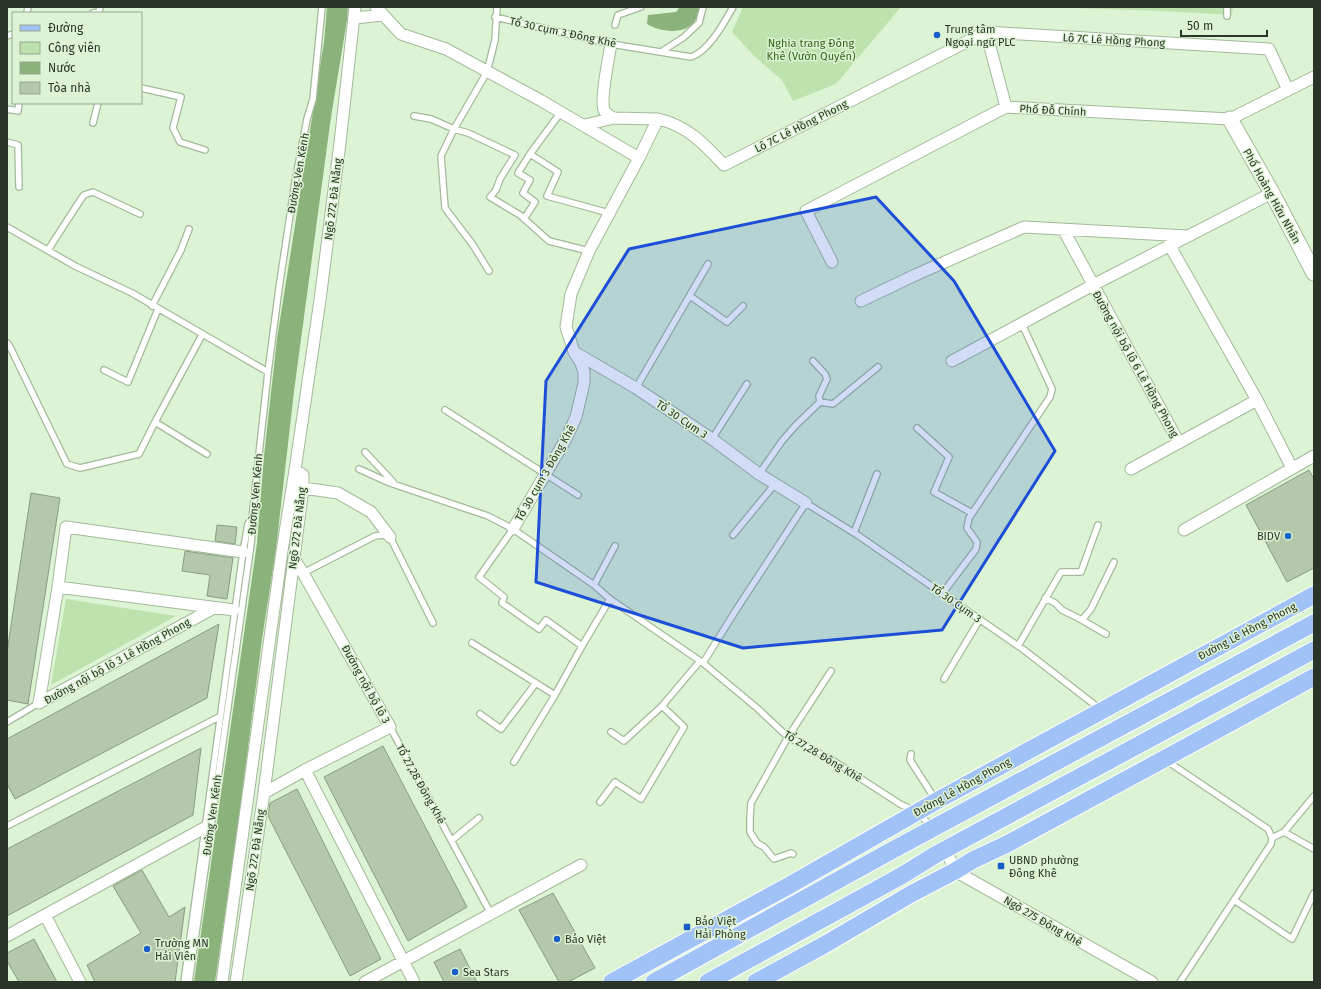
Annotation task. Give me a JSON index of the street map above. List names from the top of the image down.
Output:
{
  "streets": {
    "main road": ["Đường Lê Hồng Phong"],
    "street": [
      "Tổ 30 cụm 3 Đông Khê",
      "Lô 7C Lê Hồng Phong",
      "Phố Đỗ Chính",
      "Phố Hoàng Hữu Nhân",
      "Ngõ 272 Đà Nẵng",
      "Đường nội bộ lô 6 Lê Hồng Phong",
      "Tổ 30 Cụm 3",
      "Đường nội bộ lô 3 Lê Hồng Phong",
      "Đường nội bộ lô 3",
      "Ngõ 275 Đông Khê"
    ],
    "lane": ["Đường Ven Kênh", "Tổ 27,28 Đông Khê"]
  },
  "crossings": [
    ["Tổ 30 cụm 3 Đông Khê", "Lô 7C Lê Hồng Phong"],
    ["Tổ 30 cụm 3 Đông Khê", "Tổ 30 Cụm 3"],
    ["Tổ 30 cụm 3 Đông Khê", "Tổ 27,28 Đông Khê"],
    ["Lô 7C Lê Hồng Phong", "Phố Đỗ Chính"],
    ["Phố Đỗ Chính", "Phố Hoàng Hữu Nhân"],
    ["Đường Ven Kênh", "Đường nội bộ lô 3 Lê Hồng Phong"],
    ["Phố Hoàng Hữu Nhân", "Đường nội bộ lô 6 Lê Hồng Phong"],
    ["Ngõ 272 Đà Nẵng", "Đường nội bộ lô 3"],
    ["Tổ 30 Cụm 3", "Đường Lê Hồng Phong"],
    ["Đường Lê Hồng Phong", "Tổ 27,28 Đông Khê"],
    ["Đường nội bộ lô 3", "Tổ 27,28 Đông Khê"]
  ],
  "parks": ["Nghia trang Đông Khê (Vườn Quyến)"],
  "places": {
    "other": [
      "Trung tâm Ngoại ngữ PLC",
      "BIDV",
      "Bảo Việt",
      "Trường MN Hải Viên",
      "Sea Stars"
    ],
    "transit": ["UBND phường Đông Khê", "Bảo Việt Hải Phòng"]
  },
  "legend": [
    "Đường",
    "Công viên",
    "Nước",
    "Tòa nhà"
  ],
  "scale_bar": "50 m"
}
